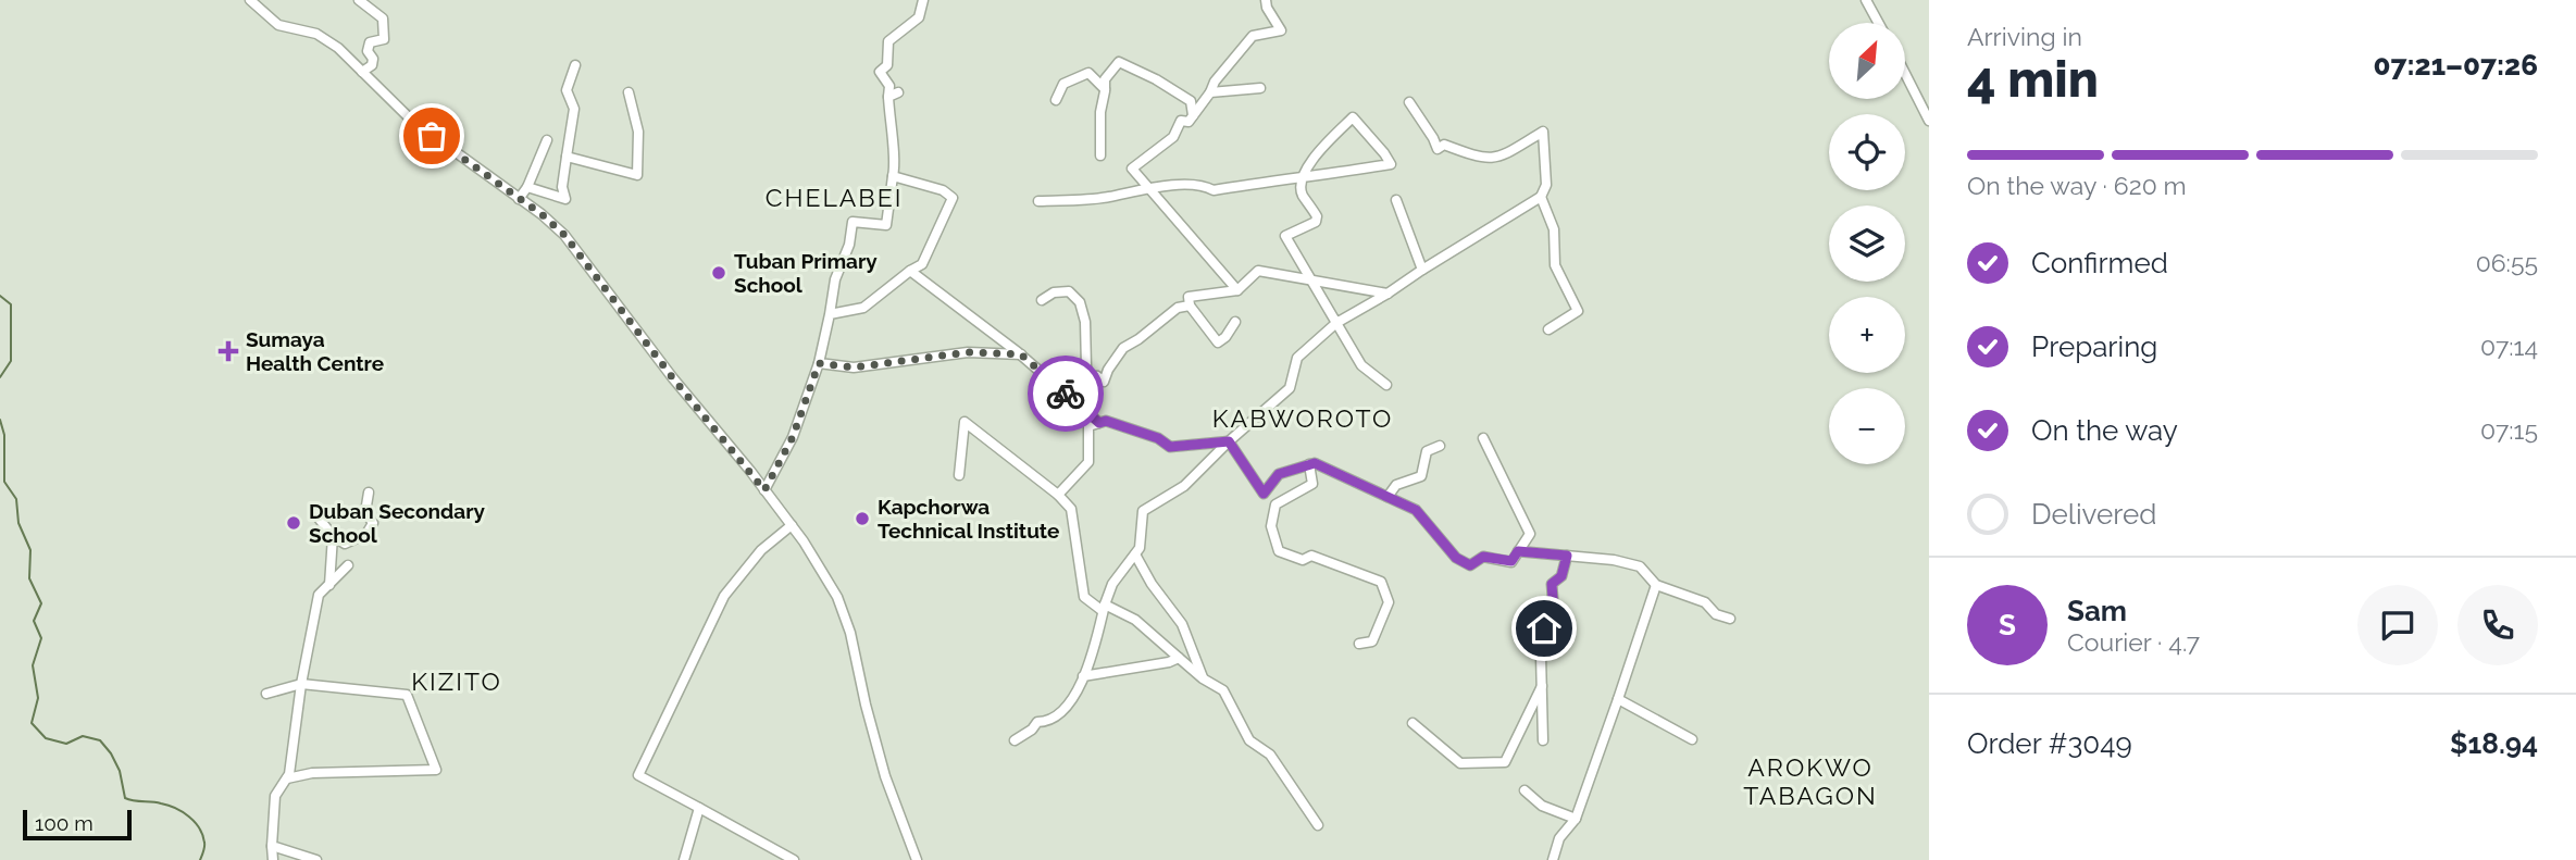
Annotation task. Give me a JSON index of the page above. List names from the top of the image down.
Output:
{
  "districts": [
    "CHELABEI",
    "KABWOROTO",
    "KIZITO",
    "AROKWO TABAGON"
  ],
  "places": {
    "other": ["Tuban Primary School", "Kapchorwa Technical Institute", "Duban Secondary School"],
    "health": ["Sumaya Health Centre"]
  },
  "scale_bar": "100 m",
  "north": "top right",
  "page": {
    "heading": ["4 min", "Arriving in", "07:21–07:26"],
    "panel": [
      "Sam",
      "Courier · 4.7",
      "Order #3049",
      "$18.94"
    ],
    "map_buttons": ["+", "−"],
    "bar": "On the way · 620 m",
    "list": [
      ["Confirmed", "06:55"],
      ["Preparing", "07:14"],
      ["On the way", "07:15"],
      "Delivered"
    ],
    "round": "S",
    "scale": "100 m"
  }
}
